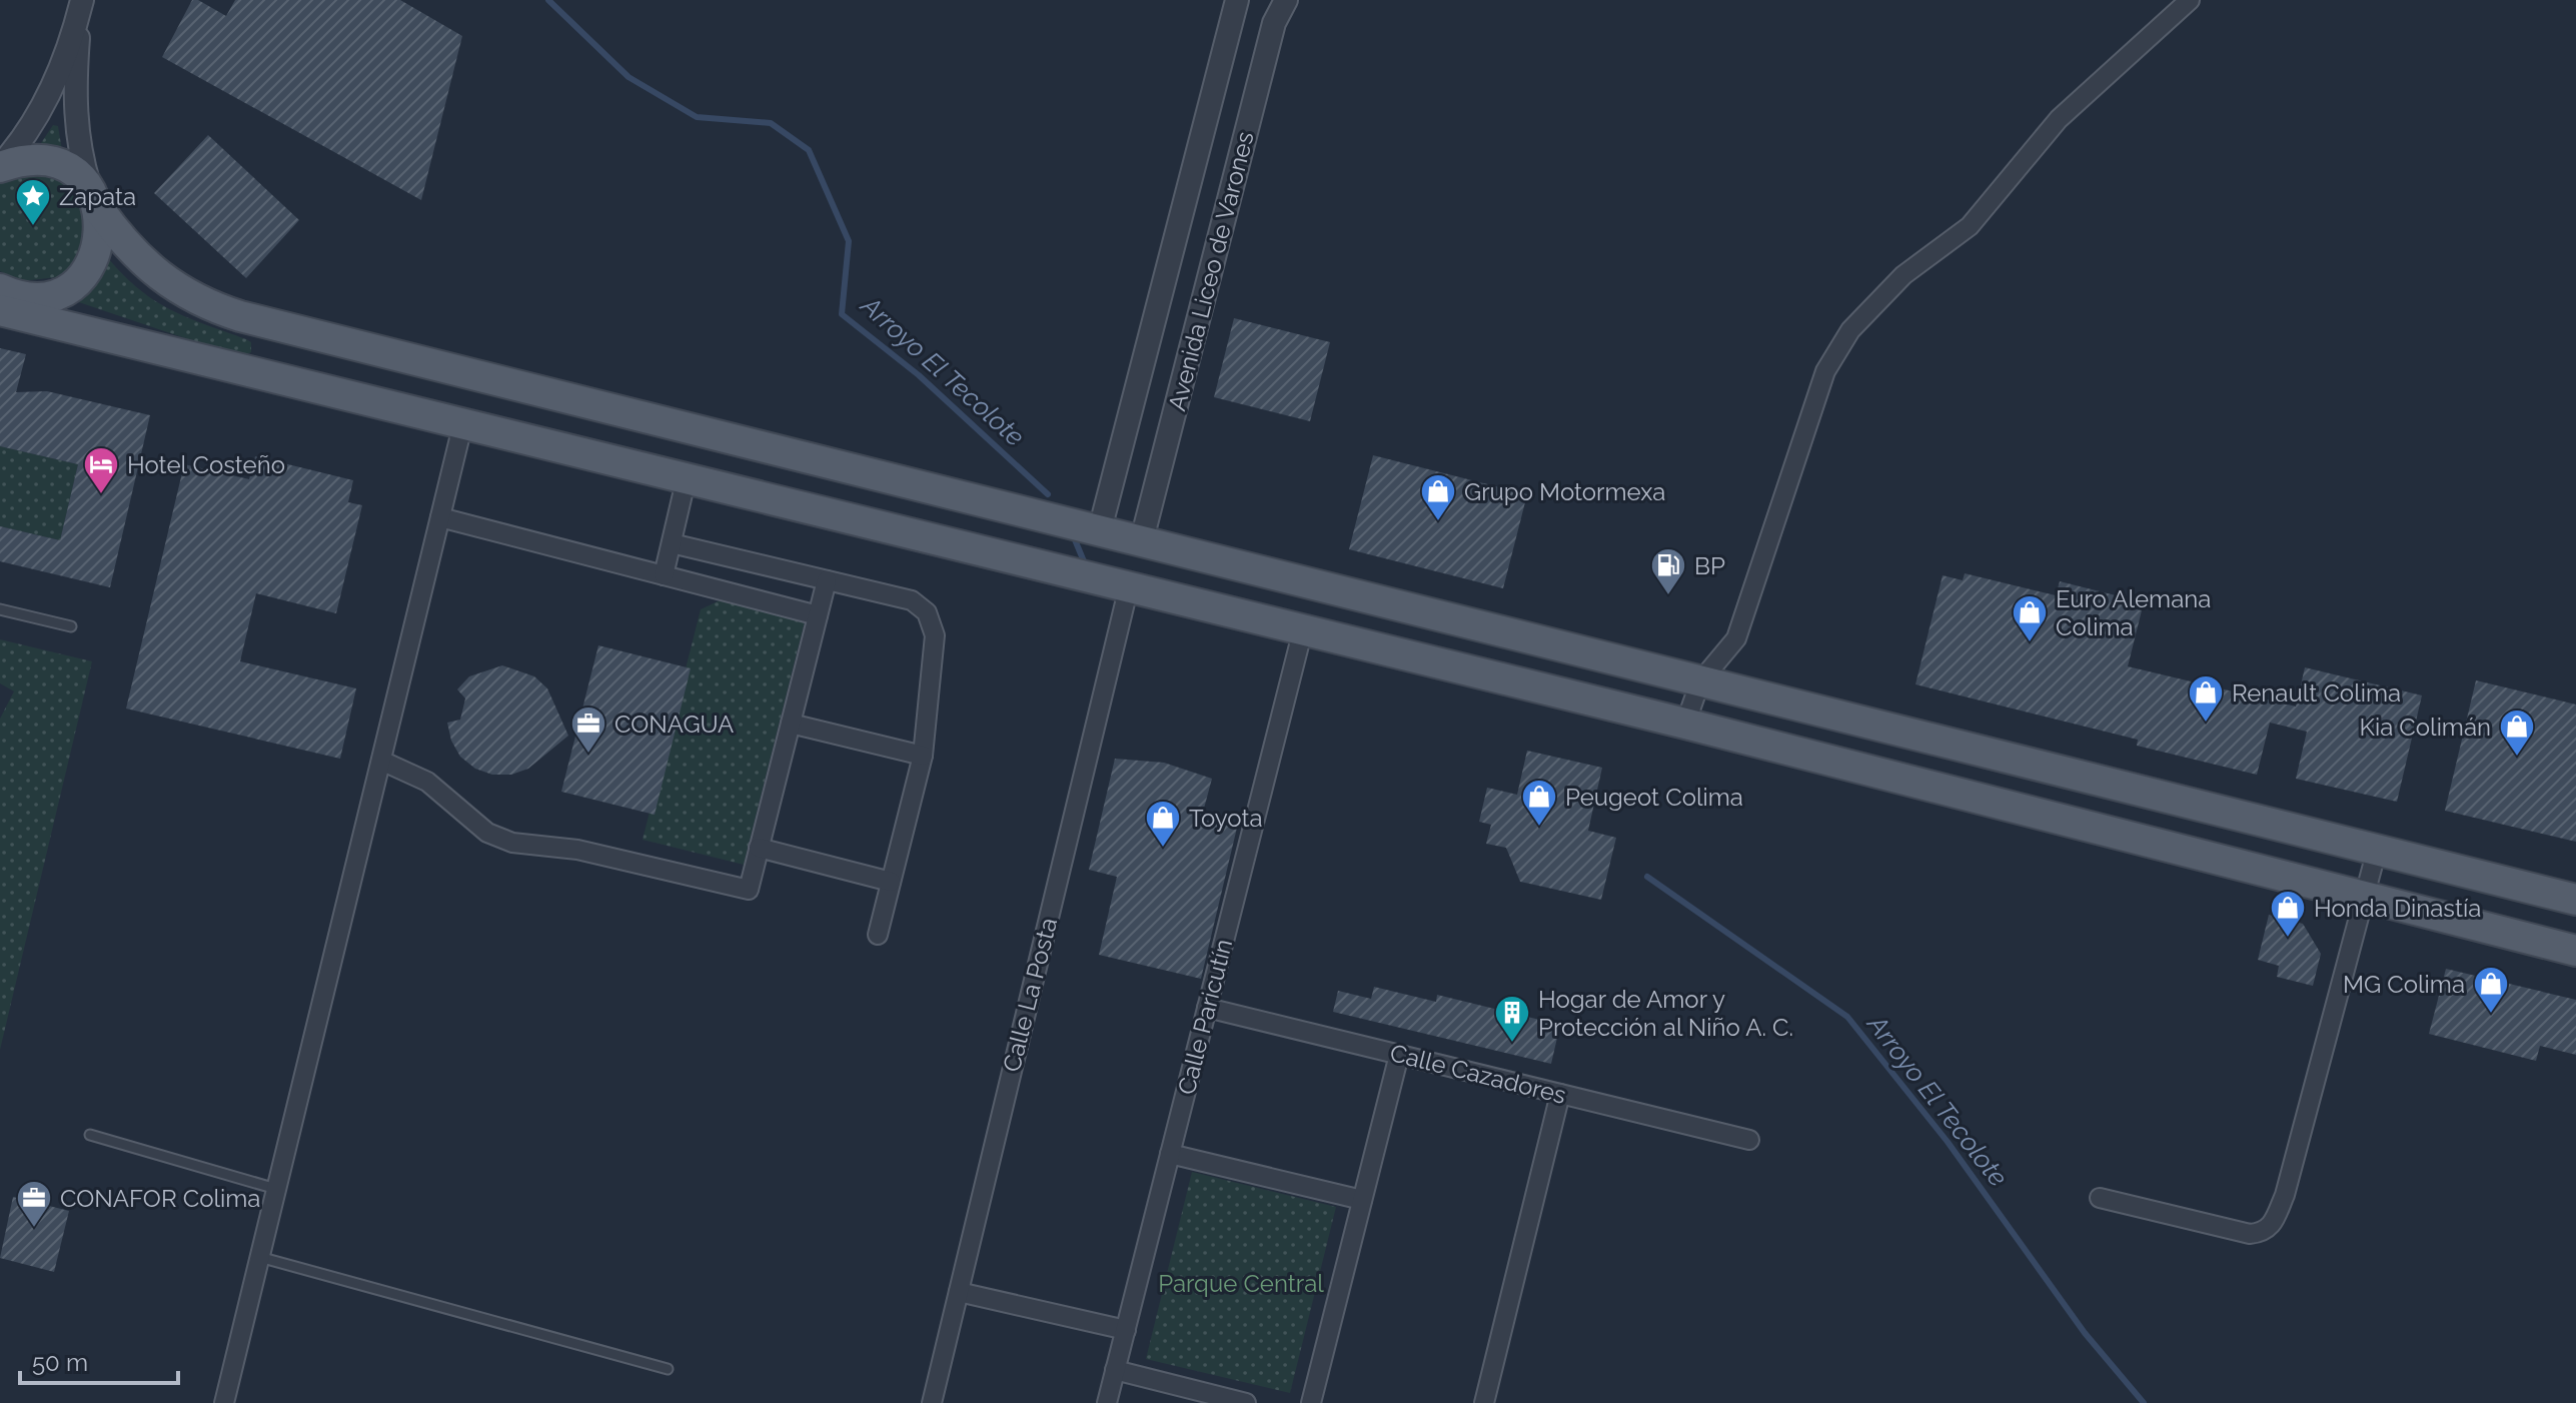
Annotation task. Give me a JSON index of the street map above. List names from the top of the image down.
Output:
{
  "streets": {
    "street": [
      "Avenida Liceo de Varones",
      "Calle La Posta",
      "Calle Paricutín",
      "Calle Cazadores"
    ]
  },
  "crossings": [
    ["Calle Paricutín", "Calle Cazadores"]
  ],
  "water": ["Arroyo El Tecolote"],
  "parks": ["Parque Central"],
  "places": {
    "place": ["Zapata"],
    "hotel": ["Hotel Costeño"],
    "shop": [
      "Grupo Motormexa",
      "Euro Alemana Colima",
      "Renault Colima",
      "Kia Colimán",
      "Peugeot Colima",
      "Toyota",
      "Honda Dinastía",
      "MG Colima"
    ],
    "fuel station": ["BP"],
    "office": ["CONAGUA", "CONAFOR Colima"],
    "building": ["Hogar de Amor y Protección al Niño A. C."]
  },
  "scale_bar": "50 m"
}
